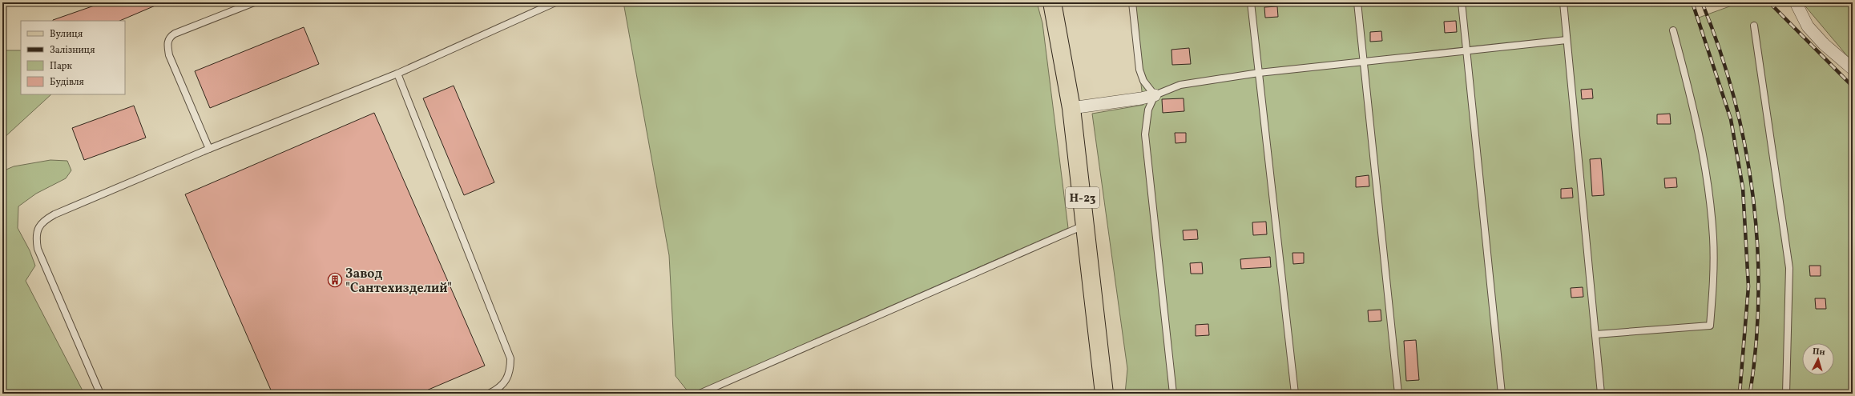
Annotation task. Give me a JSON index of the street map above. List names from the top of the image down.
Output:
{
  "streets": {
    "main road": ["Н-23"]
  },
  "places": {
    "building": ["Завод \"Сантехизделий\""]
  },
  "legend": [
    "Вулиця",
    "Залізниця",
    "Парк",
    "Будівля"
  ],
  "north": "top"
}
